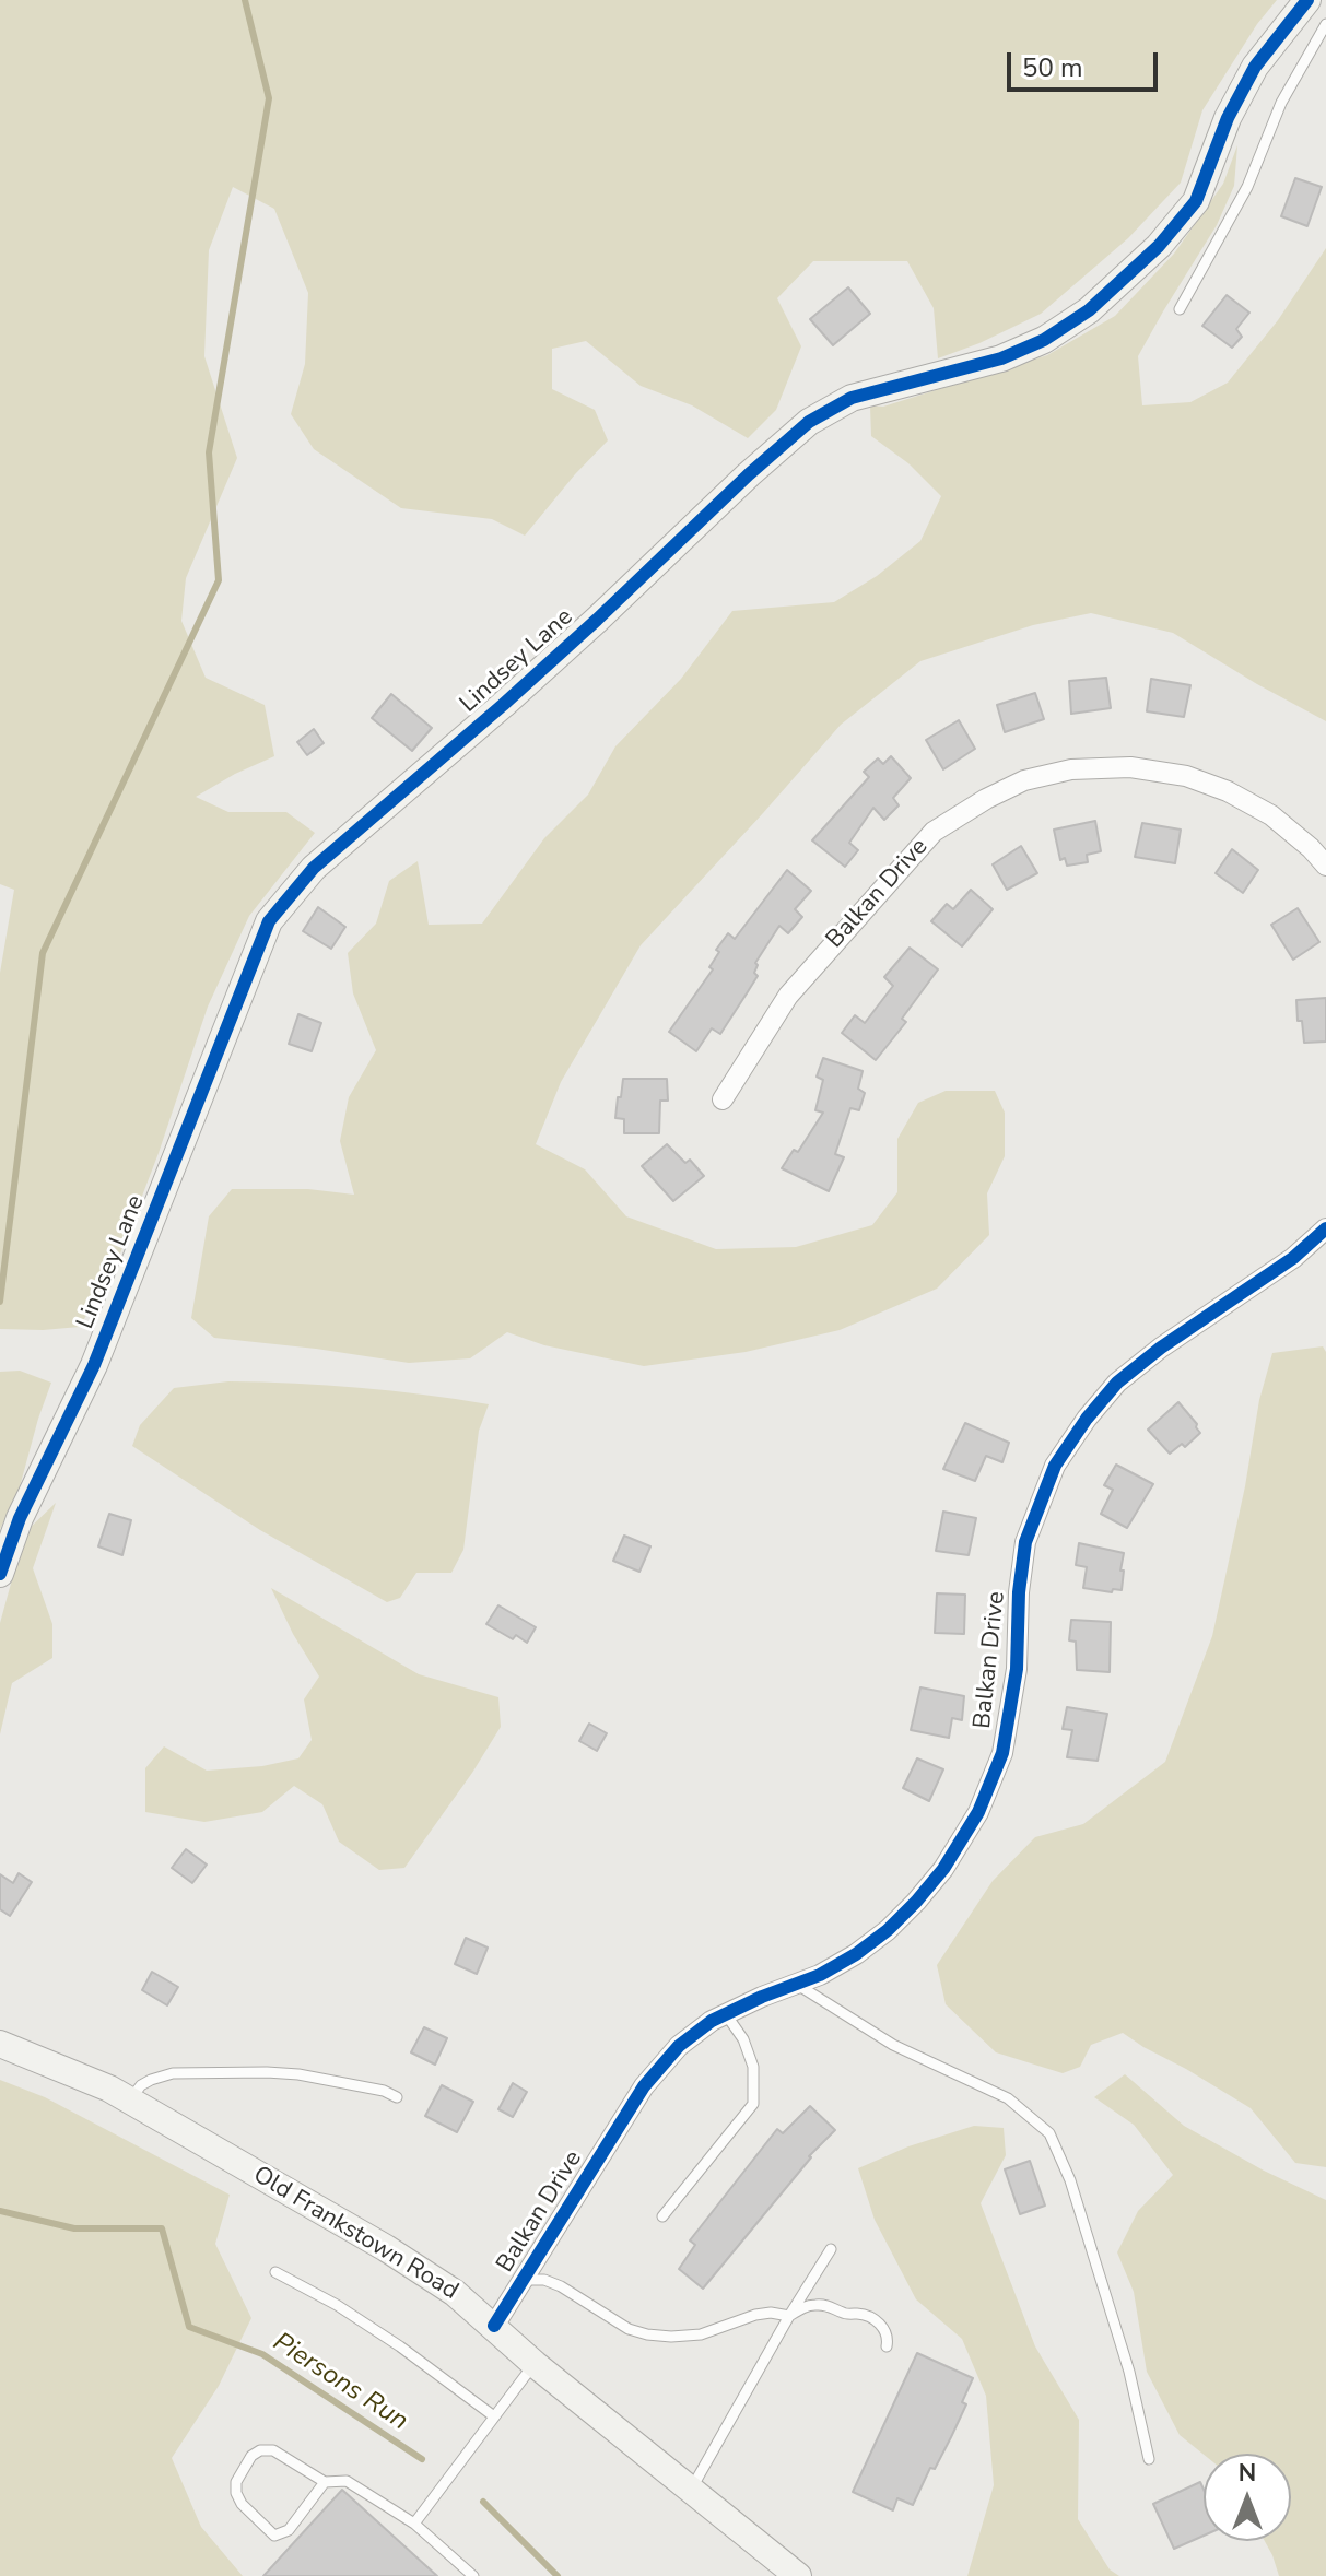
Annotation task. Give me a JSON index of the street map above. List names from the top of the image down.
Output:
{
  "streets": {
    "street": ["Lindsey Lane", "Balkan Drive", "Old Frankstown Road"]
  },
  "crossings": [
    ["Balkan Drive", "Old Frankstown Road"]
  ],
  "water": ["Piersons Run"],
  "scale_bar": "50 m",
  "north": "top"
}
